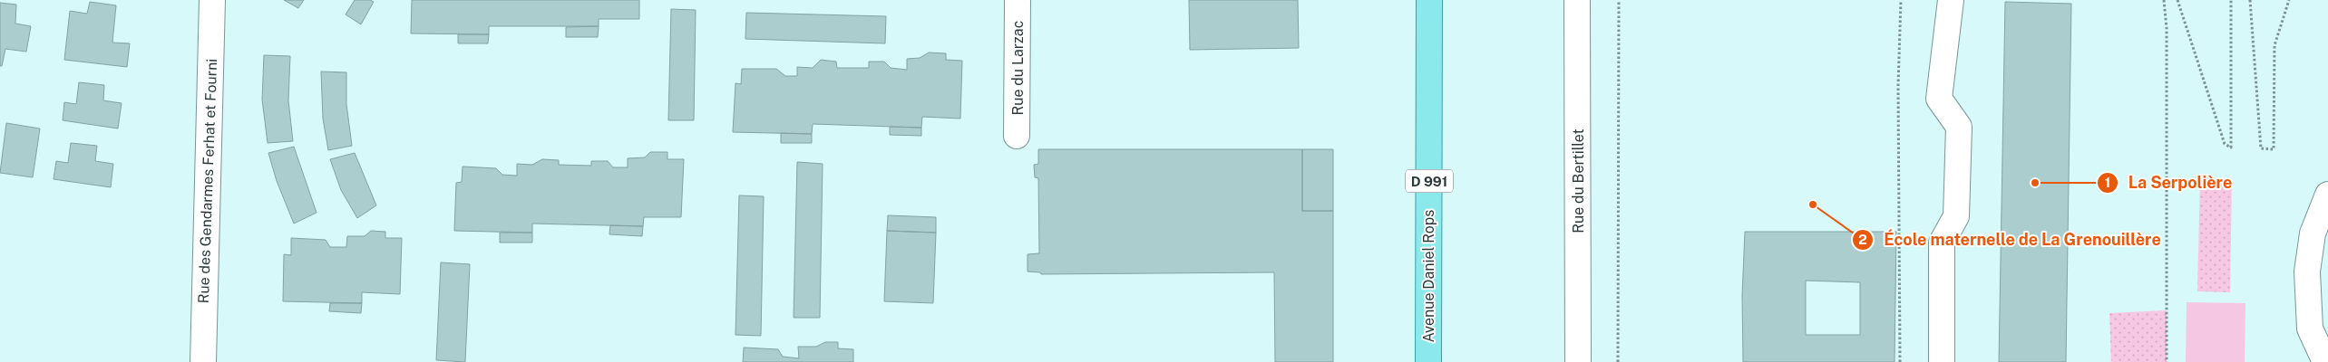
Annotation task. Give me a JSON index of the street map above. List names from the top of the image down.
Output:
{
  "streets": {
    "main road": ["D 991", "Avenue Daniel Rops"],
    "street": ["Rue du Larzac", "Rue des Gendarmes Ferhat et Fourni", "Rue du Bertillet"]
  },
  "places": ["La Serpolière", "École maternelle de La Grenouillère"]
}
